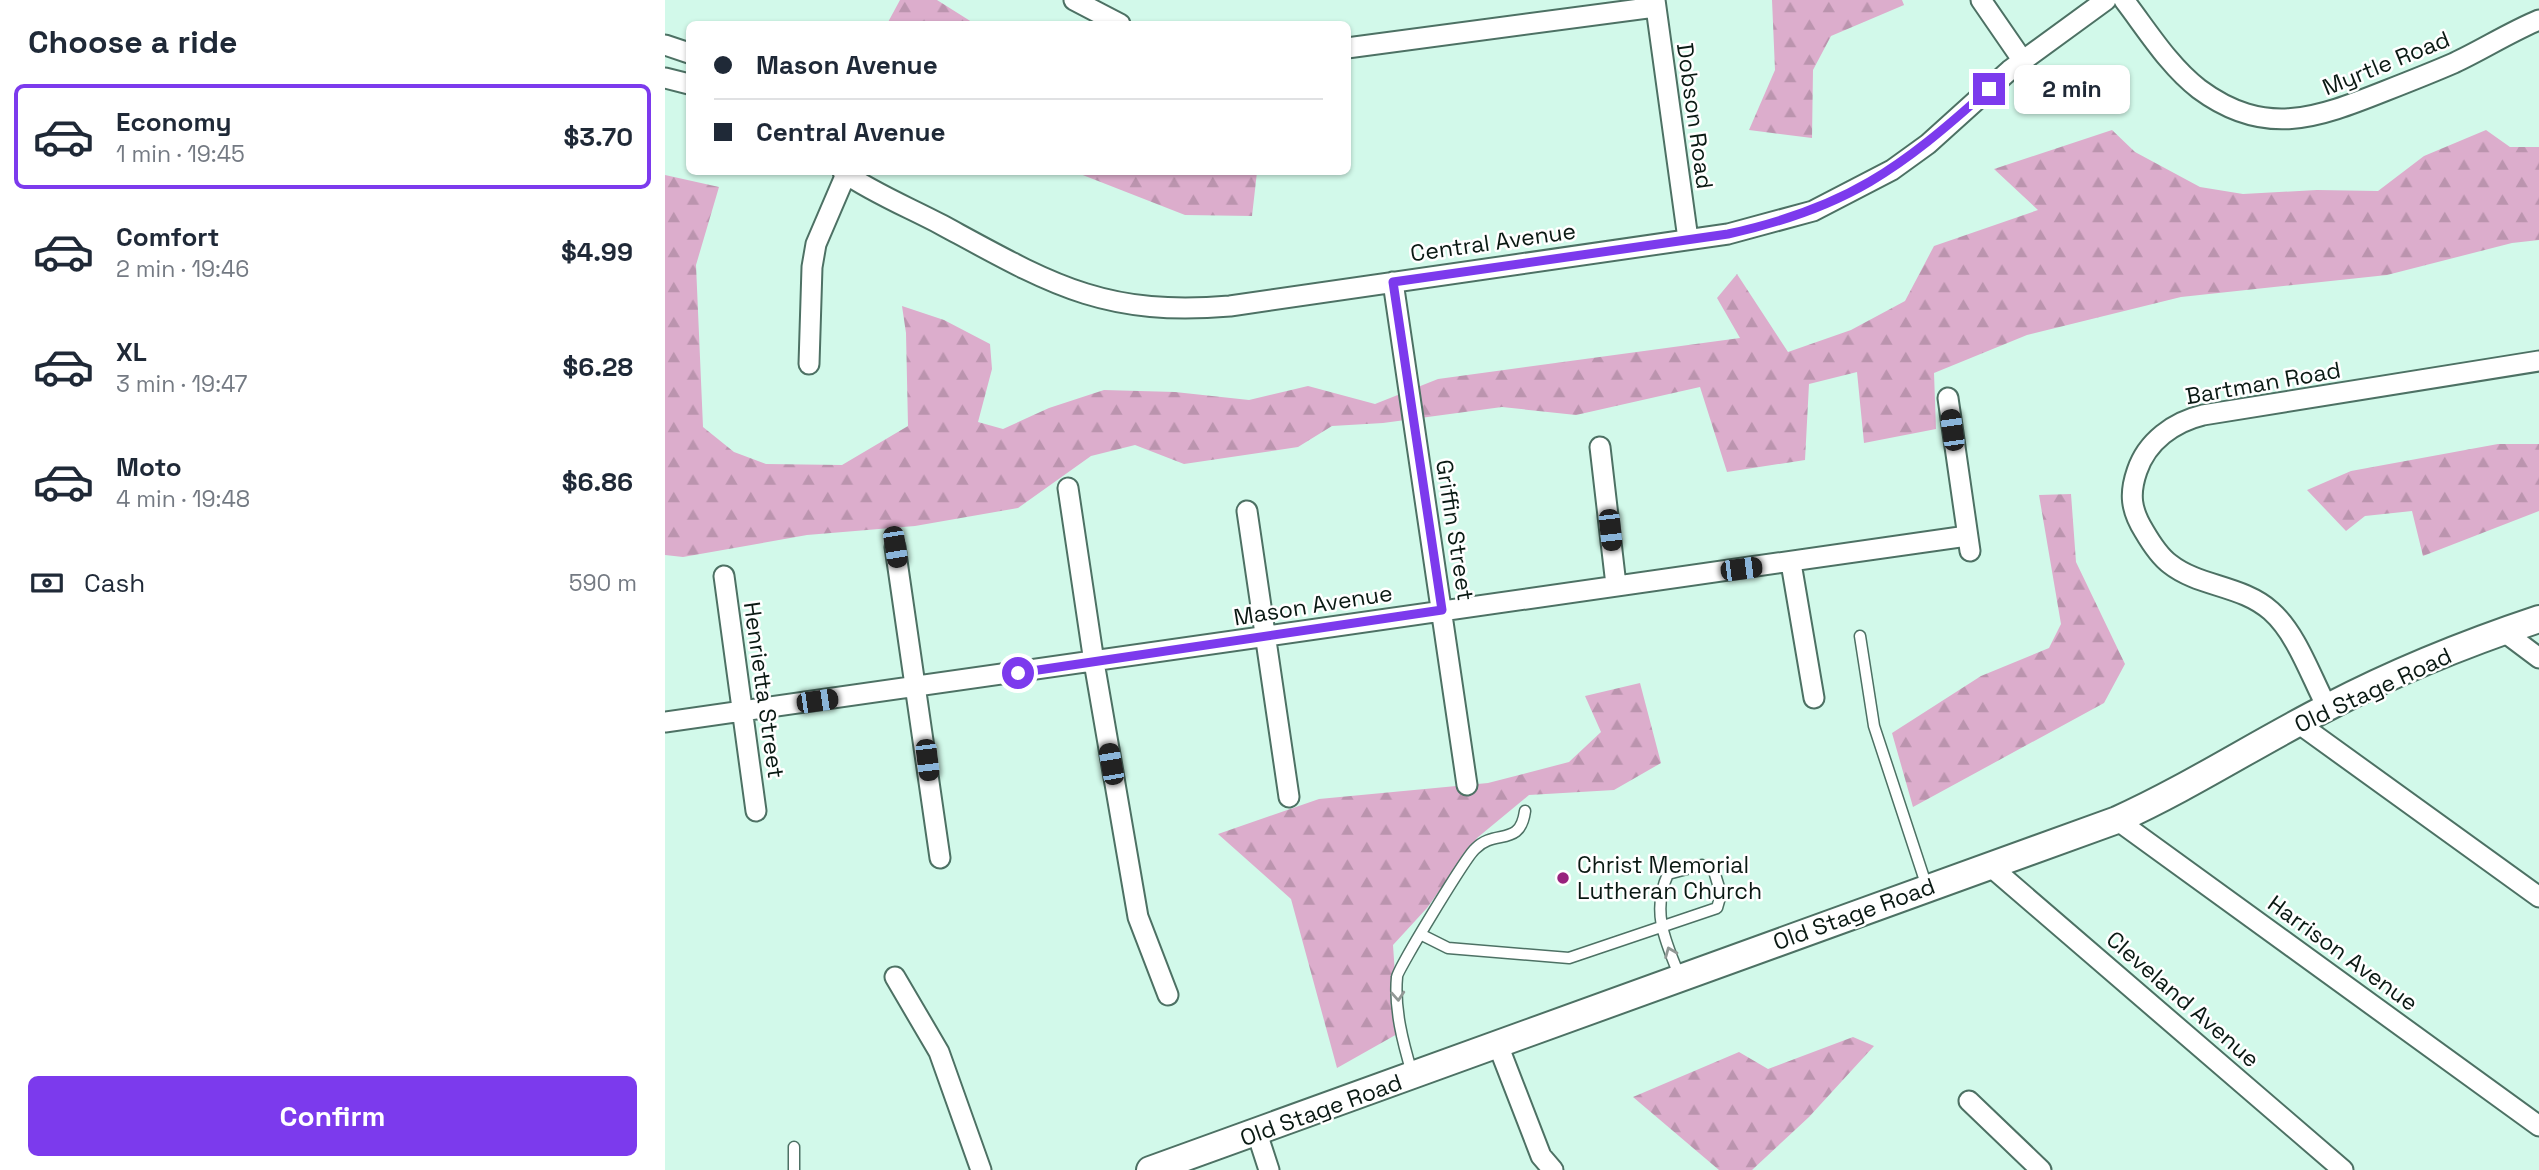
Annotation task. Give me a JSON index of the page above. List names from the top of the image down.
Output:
{
  "streets": {
    "street": [
      "Myrtle Road",
      "Dobson Road",
      "Central Avenue",
      "Bartman Road",
      "Griffin Street",
      "Mason Avenue",
      "Henrietta Street",
      "Old Stage Road",
      "Harrison Avenue",
      "Cleveland Avenue"
    ]
  },
  "crossings": [
    ["Dobson Road", "Central Avenue"],
    ["Central Avenue", "Griffin Street"],
    ["Bartman Road", "Old Stage Road"],
    ["Griffin Street", "Mason Avenue"],
    ["Mason Avenue", "Henrietta Street"],
    ["Old Stage Road", "Harrison Avenue"],
    ["Old Stage Road", "Cleveland Avenue"]
  ],
  "places": ["Christ Memorial Lutheran Church"],
  "page": {
    "heading": "Choose a ride",
    "banner": ["Mason Avenue", "Central Avenue"],
    "bubble": "2 min",
    "list": [
      {
        "name": "Economy",
        "note": "1 min · 19:45",
        "value": "$3.70"
      },
      {
        "name": "Comfort",
        "note": "2 min · 19:46",
        "value": "$4.99"
      },
      {
        "name": "XL",
        "note": "3 min · 19:47",
        "value": "$6.28"
      },
      {
        "name": "Moto",
        "note": "4 min · 19:48",
        "value": "$6.86"
      }
    ],
    "pay": ["Cash", "590 m"],
    "buttons": "Confirm"
  }
}
